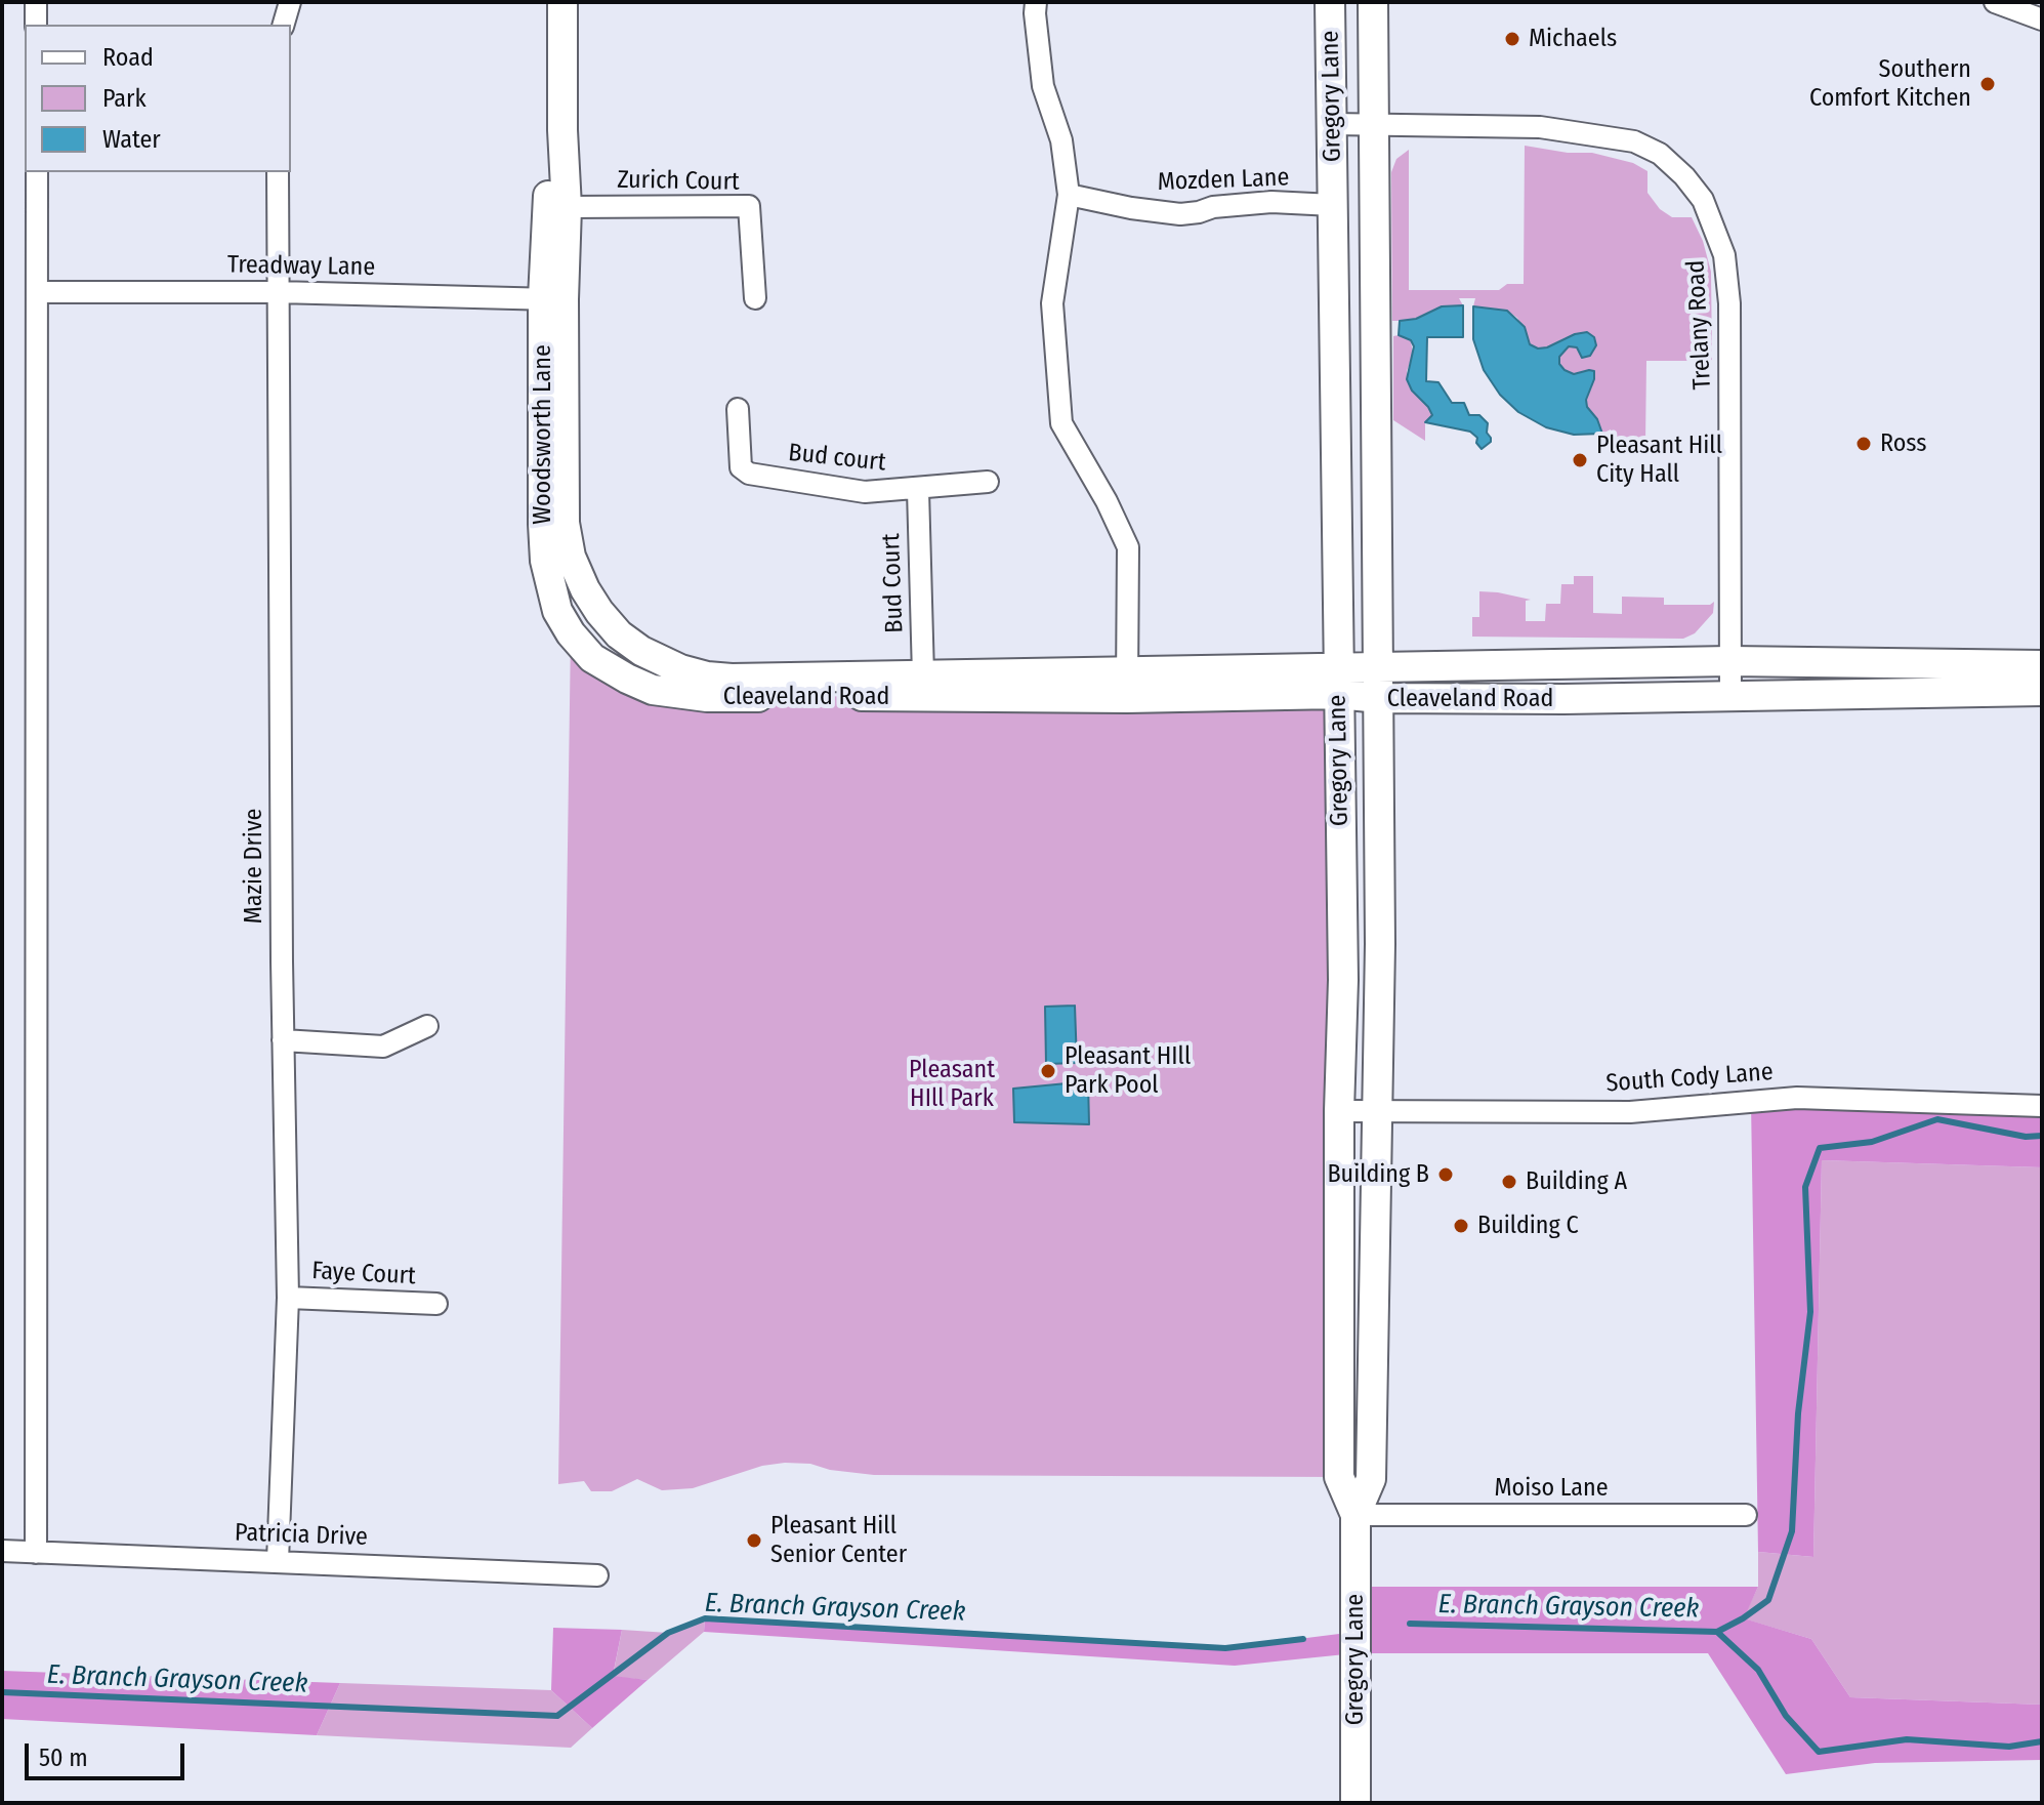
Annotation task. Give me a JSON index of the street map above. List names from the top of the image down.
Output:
{
  "streets": {
    "street": [
      "Gregory Lane",
      "Mozden Lane",
      "Zurich Court",
      "Treadway Lane",
      "Trelany Road",
      "Woodsworth Lane",
      "Bud court",
      "Bud Court",
      "Cleaveland Road",
      "Mazie Drive",
      "South Cody Lane",
      "Faye Court",
      "Moiso Lane",
      "Patricia Drive"
    ]
  },
  "crossings": [
    ["Gregory Lane", "Mozden Lane"],
    ["Gregory Lane", "Trelany Road"],
    ["Gregory Lane", "Cleaveland Road"],
    ["Gregory Lane", "South Cody Lane"],
    ["Gregory Lane", "Moiso Lane"],
    ["Zurich Court", "Woodsworth Lane"],
    ["Treadway Lane", "Woodsworth Lane"],
    ["Treadway Lane", "Mazie Drive"],
    ["Trelany Road", "Cleaveland Road"],
    ["Woodsworth Lane", "Cleaveland Road"],
    ["Bud court", "Bud Court"],
    ["Bud Court", "Cleaveland Road"],
    ["Mazie Drive", "Faye Court"],
    ["Mazie Drive", "Patricia Drive"]
  ],
  "water": ["E. Branch Grayson Creek"],
  "parks": ["Pleasant HIll Park"],
  "places": [
    "Michaels",
    "Southern Comfort Kitchen",
    "Ross",
    "Pleasant Hill City Hall",
    "Pleasant HIll Park Pool",
    "Building B",
    "Building A",
    "Building C",
    "Pleasant Hill Senior Center"
  ],
  "legend": ["Road", "Park", "Water"],
  "scale_bar": "50 m"
}
